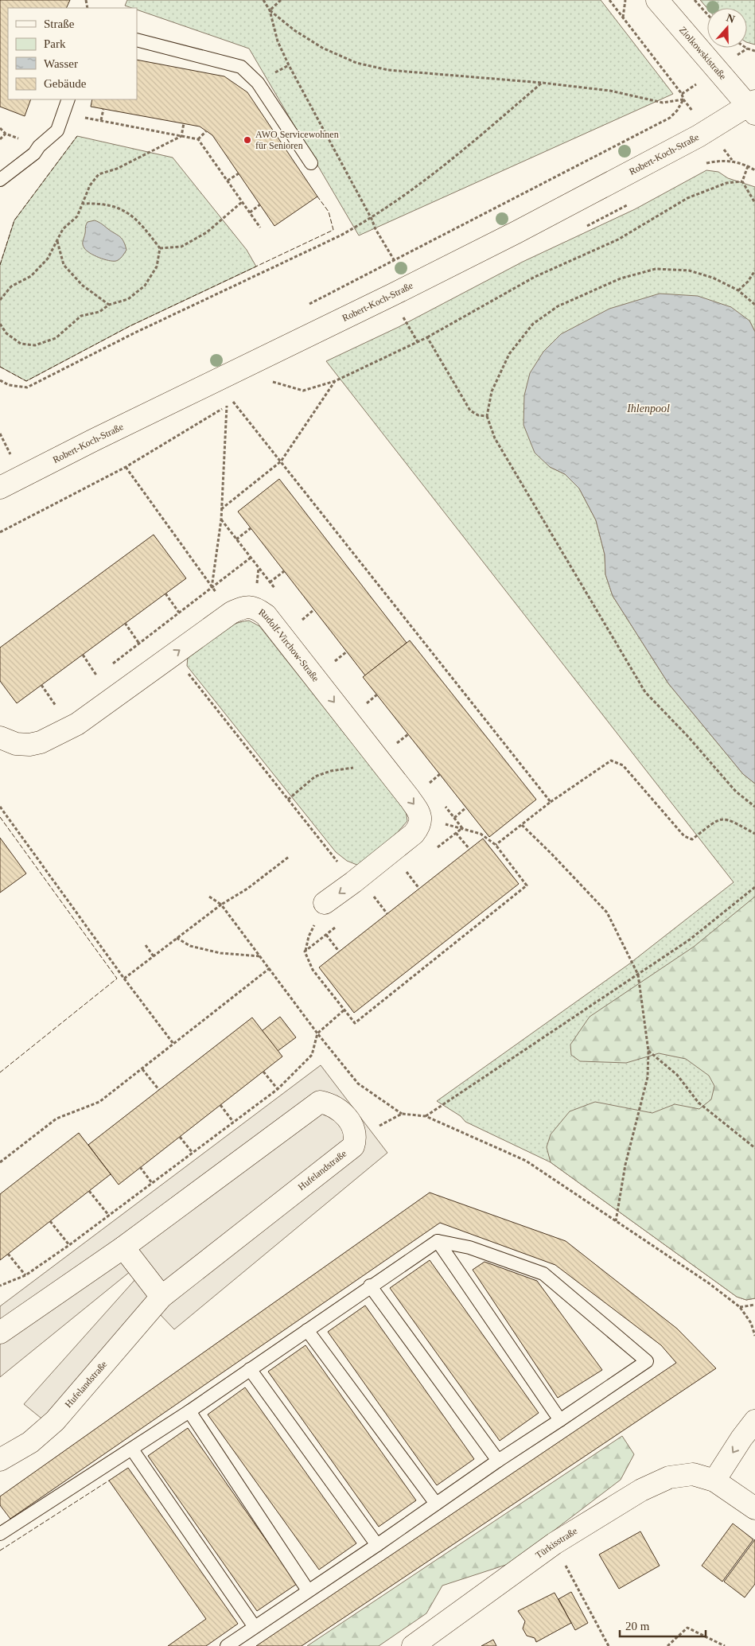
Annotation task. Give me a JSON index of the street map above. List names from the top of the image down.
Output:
{
  "streets": {
    "street": [
      "Ziolkowskistraße",
      "Robert-Koch-Straße",
      "Rudolf-Virchow-Straße",
      "Hufelandstraße",
      "Türkisstraße"
    ]
  },
  "crossings": [
    ["Ziolkowskistraße", "Robert-Koch-Straße"]
  ],
  "water": ["Ihlenpool"],
  "places": ["AWO Servicewohnen für Senioren"],
  "legend": [
    "Straße",
    "Park",
    "Wasser",
    "Gebäude"
  ],
  "scale_bar": "20 m",
  "north": "top"
}
